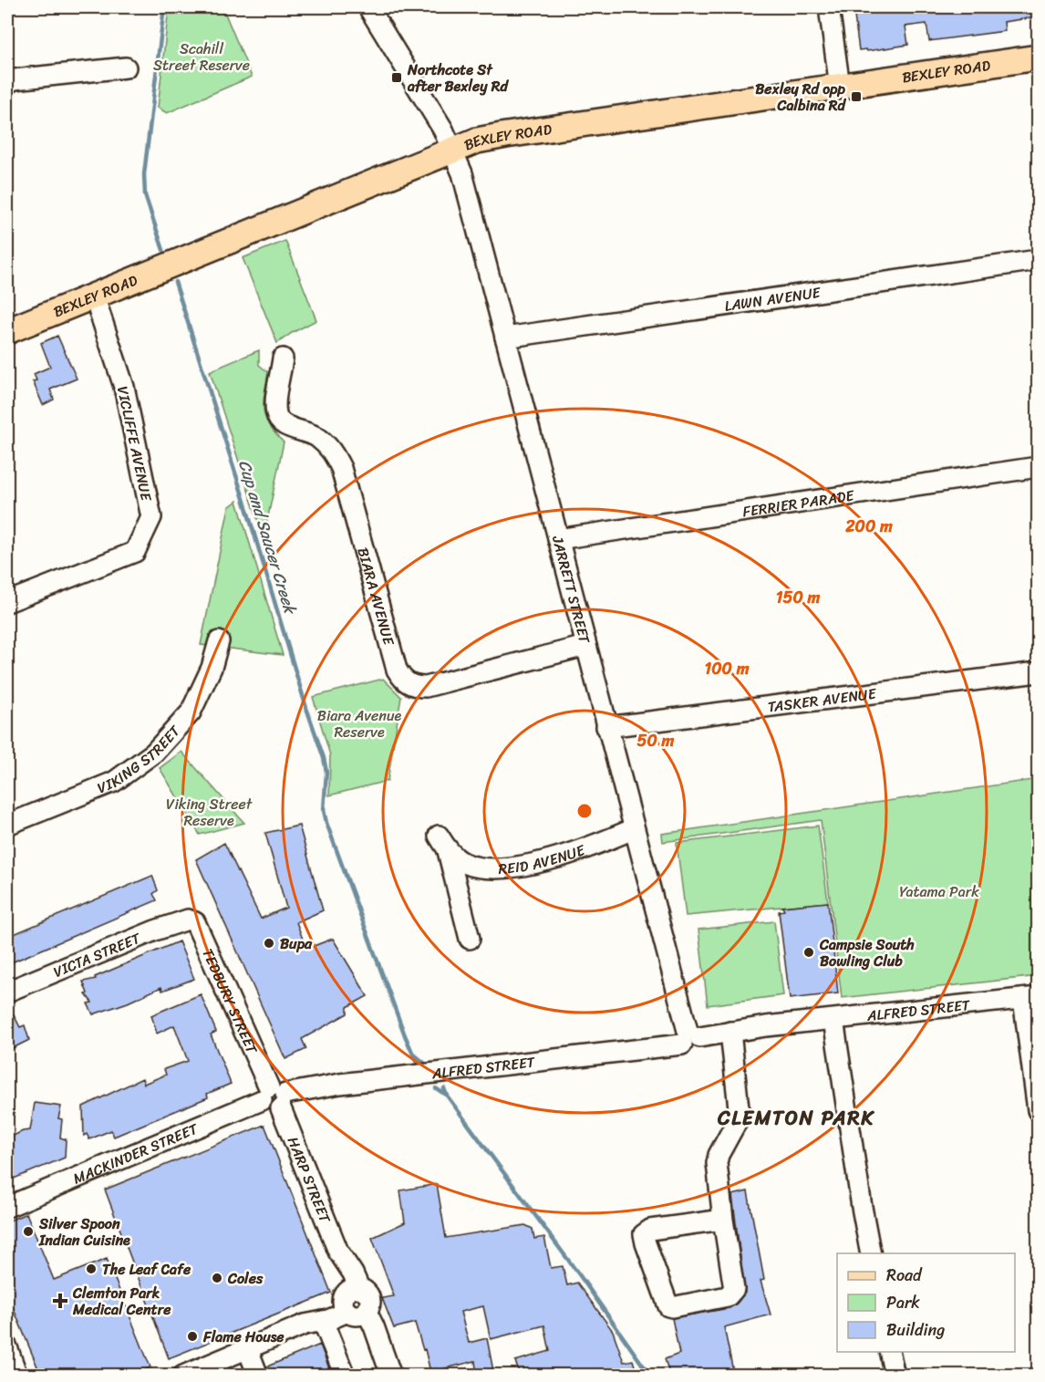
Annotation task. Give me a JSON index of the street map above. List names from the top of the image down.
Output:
{
  "streets": {
    "main road": ["BEXLEY ROAD"],
    "street": [
      "LAWN AVENUE",
      "VICLIFFE AVENUE",
      "FERRIER PARADE",
      "JARRETT STREET",
      "BIARA AVENUE",
      "TASKER AVENUE",
      "VIKING STREET",
      "REID AVENUE",
      "VICTA STREET",
      "TEDBURY STREET",
      "ALFRED STREET",
      "MACKINDER STREET",
      "HARP STREET"
    ]
  },
  "crossings": [
    ["BEXLEY ROAD", "VICLIFFE AVENUE"],
    ["BEXLEY ROAD", "JARRETT STREET"],
    ["LAWN AVENUE", "JARRETT STREET"],
    ["FERRIER PARADE", "JARRETT STREET"],
    ["JARRETT STREET", "BIARA AVENUE"],
    ["JARRETT STREET", "TASKER AVENUE"],
    ["JARRETT STREET", "REID AVENUE"],
    ["JARRETT STREET", "ALFRED STREET"],
    ["VICTA STREET", "TEDBURY STREET"],
    ["TEDBURY STREET", "ALFRED STREET"],
    ["TEDBURY STREET", "MACKINDER STREET"],
    ["TEDBURY STREET", "HARP STREET"],
    ["ALFRED STREET", "MACKINDER STREET"],
    ["ALFRED STREET", "HARP STREET"],
    ["MACKINDER STREET", "HARP STREET"]
  ],
  "districts": ["CLEMTON PARK"],
  "water": ["Cup and Saucer Creek"],
  "parks": [
    "Scahill Street Reserve",
    "Biara Avenue Reserve",
    "Viking Street Reserve",
    "Yatama Park"
  ],
  "places": {
    "transit": ["Northcote St after Bexley Rd", "Bexley Rd opp Calbina Rd"],
    "other": [
      "Bupa",
      "Campsie South Bowling Club",
      "Silver Spoon Indian Cuisine",
      "The Leaf Cafe",
      "Coles",
      "Flame House"
    ],
    "health": ["Clemton Park Medical Centre"]
  },
  "legend": ["Road", "Park", "Building"],
  "rings": [
    "200 m",
    "150 m",
    "100 m",
    "50 m"
  ]
}
